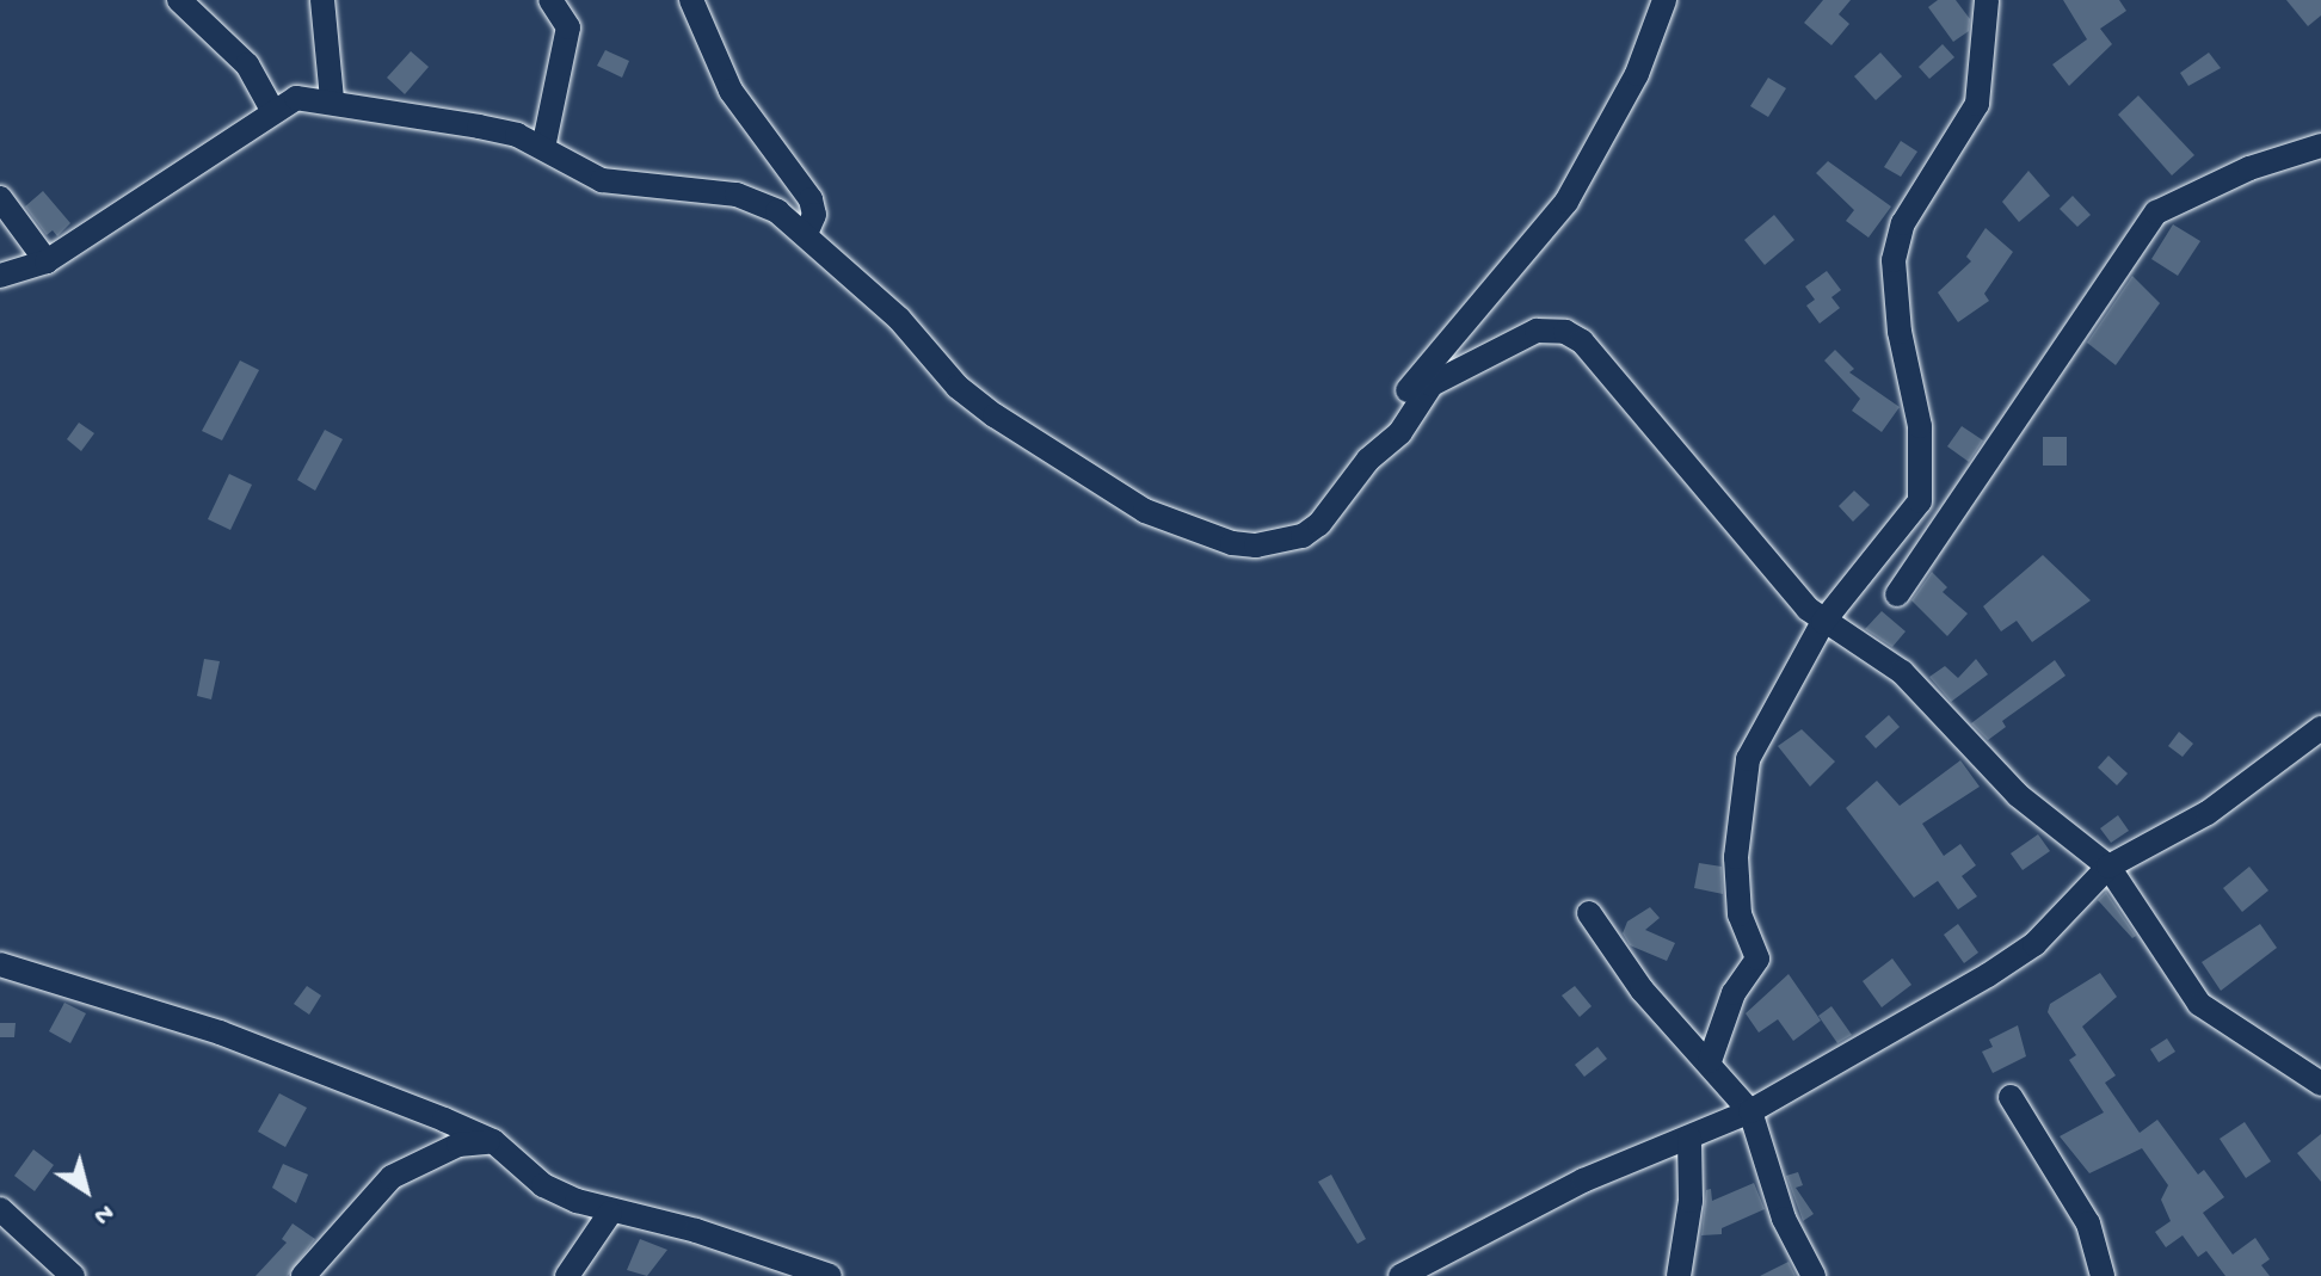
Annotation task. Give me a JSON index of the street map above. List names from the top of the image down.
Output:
{
  "north": "bottom right"
}
